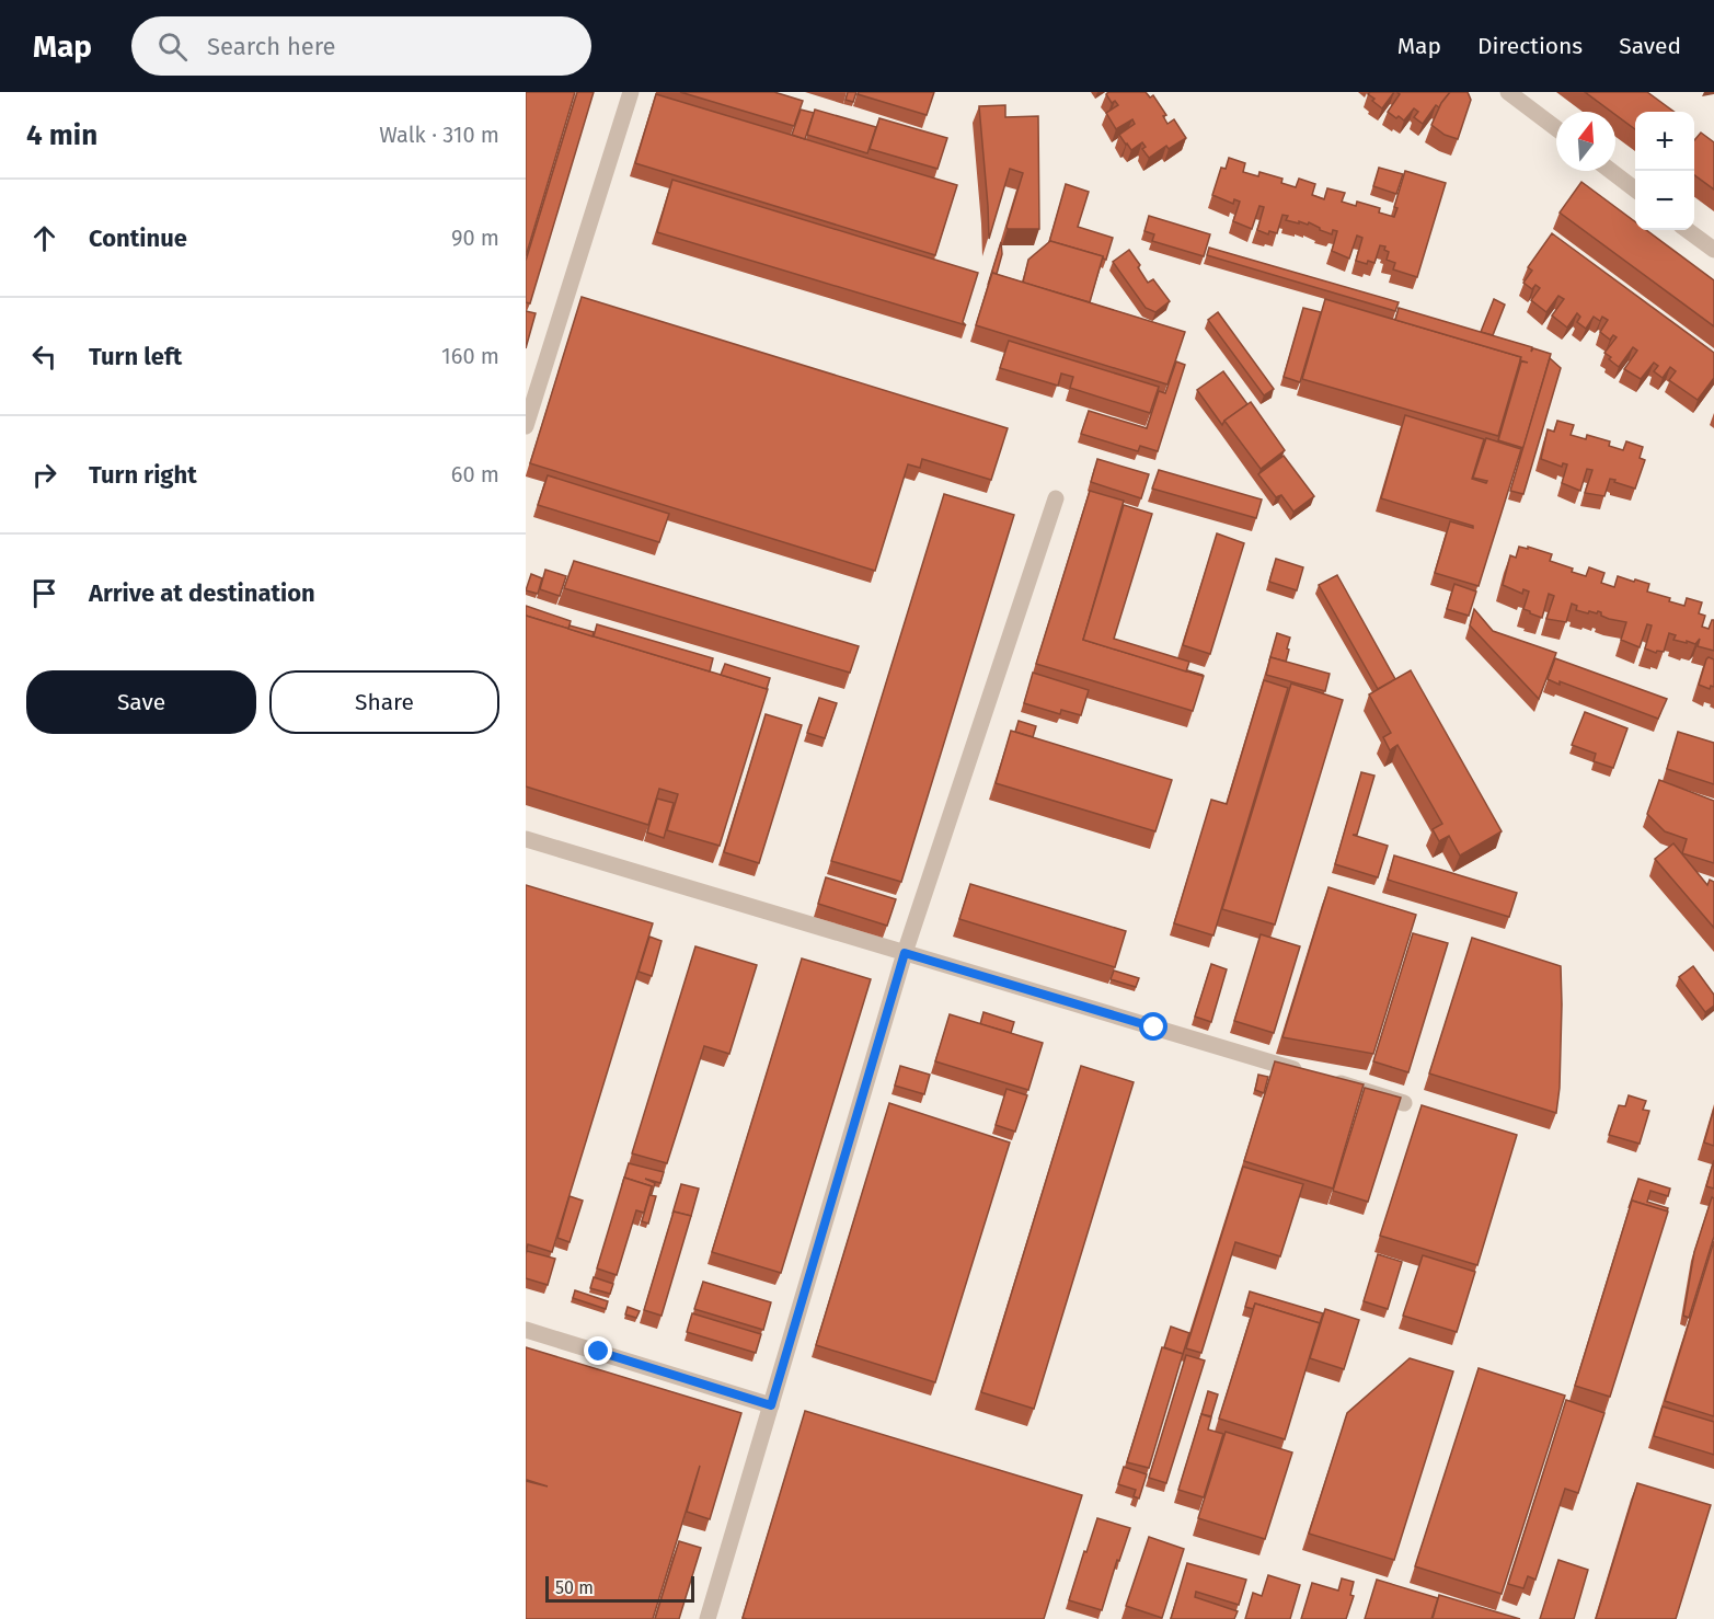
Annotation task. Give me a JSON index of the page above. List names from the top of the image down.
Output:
{
  "scale_bar": "50 m",
  "north": "top",
  "page": {
    "header": "Map",
    "search": "Search here",
    "nav": ["Map", "Directions", "Saved"],
    "heading": ["4 min", "Walk · 310 m"],
    "map_buttons": ["+", "−"],
    "list": [
      ["Continue", "90 m"],
      ["Turn left", "160 m"],
      ["Turn right", "60 m"],
      "Arrive at destination"
    ],
    "buttons": ["Save", "Share"],
    "scale": "50 m"
  }
}
